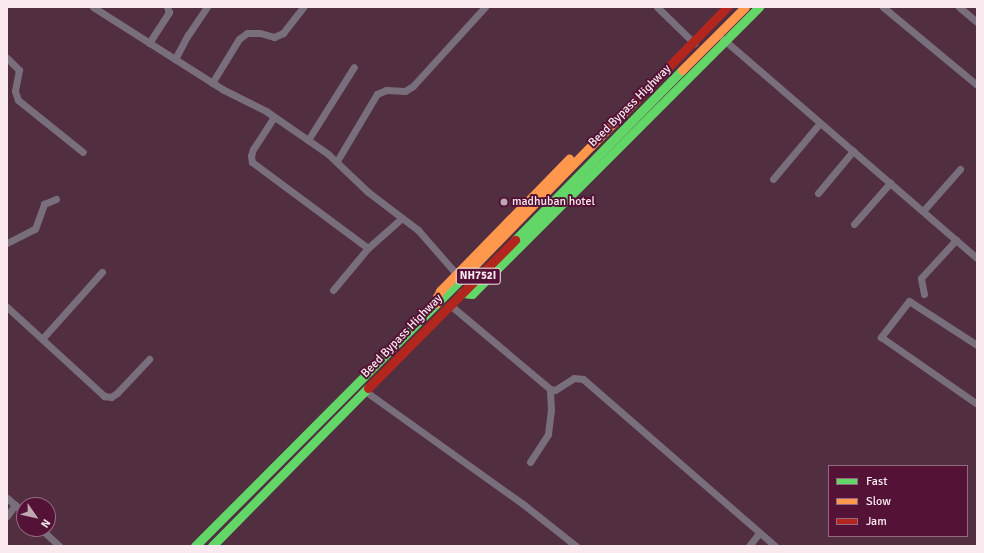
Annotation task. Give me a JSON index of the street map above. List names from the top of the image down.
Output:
{
  "streets": {
    "main road": ["Beed Bypass Highway", "NH752I"]
  },
  "places": ["madhuban hotel"],
  "legend": ["Fast", "Slow", "Jam"],
  "north": "bottom right"
}
